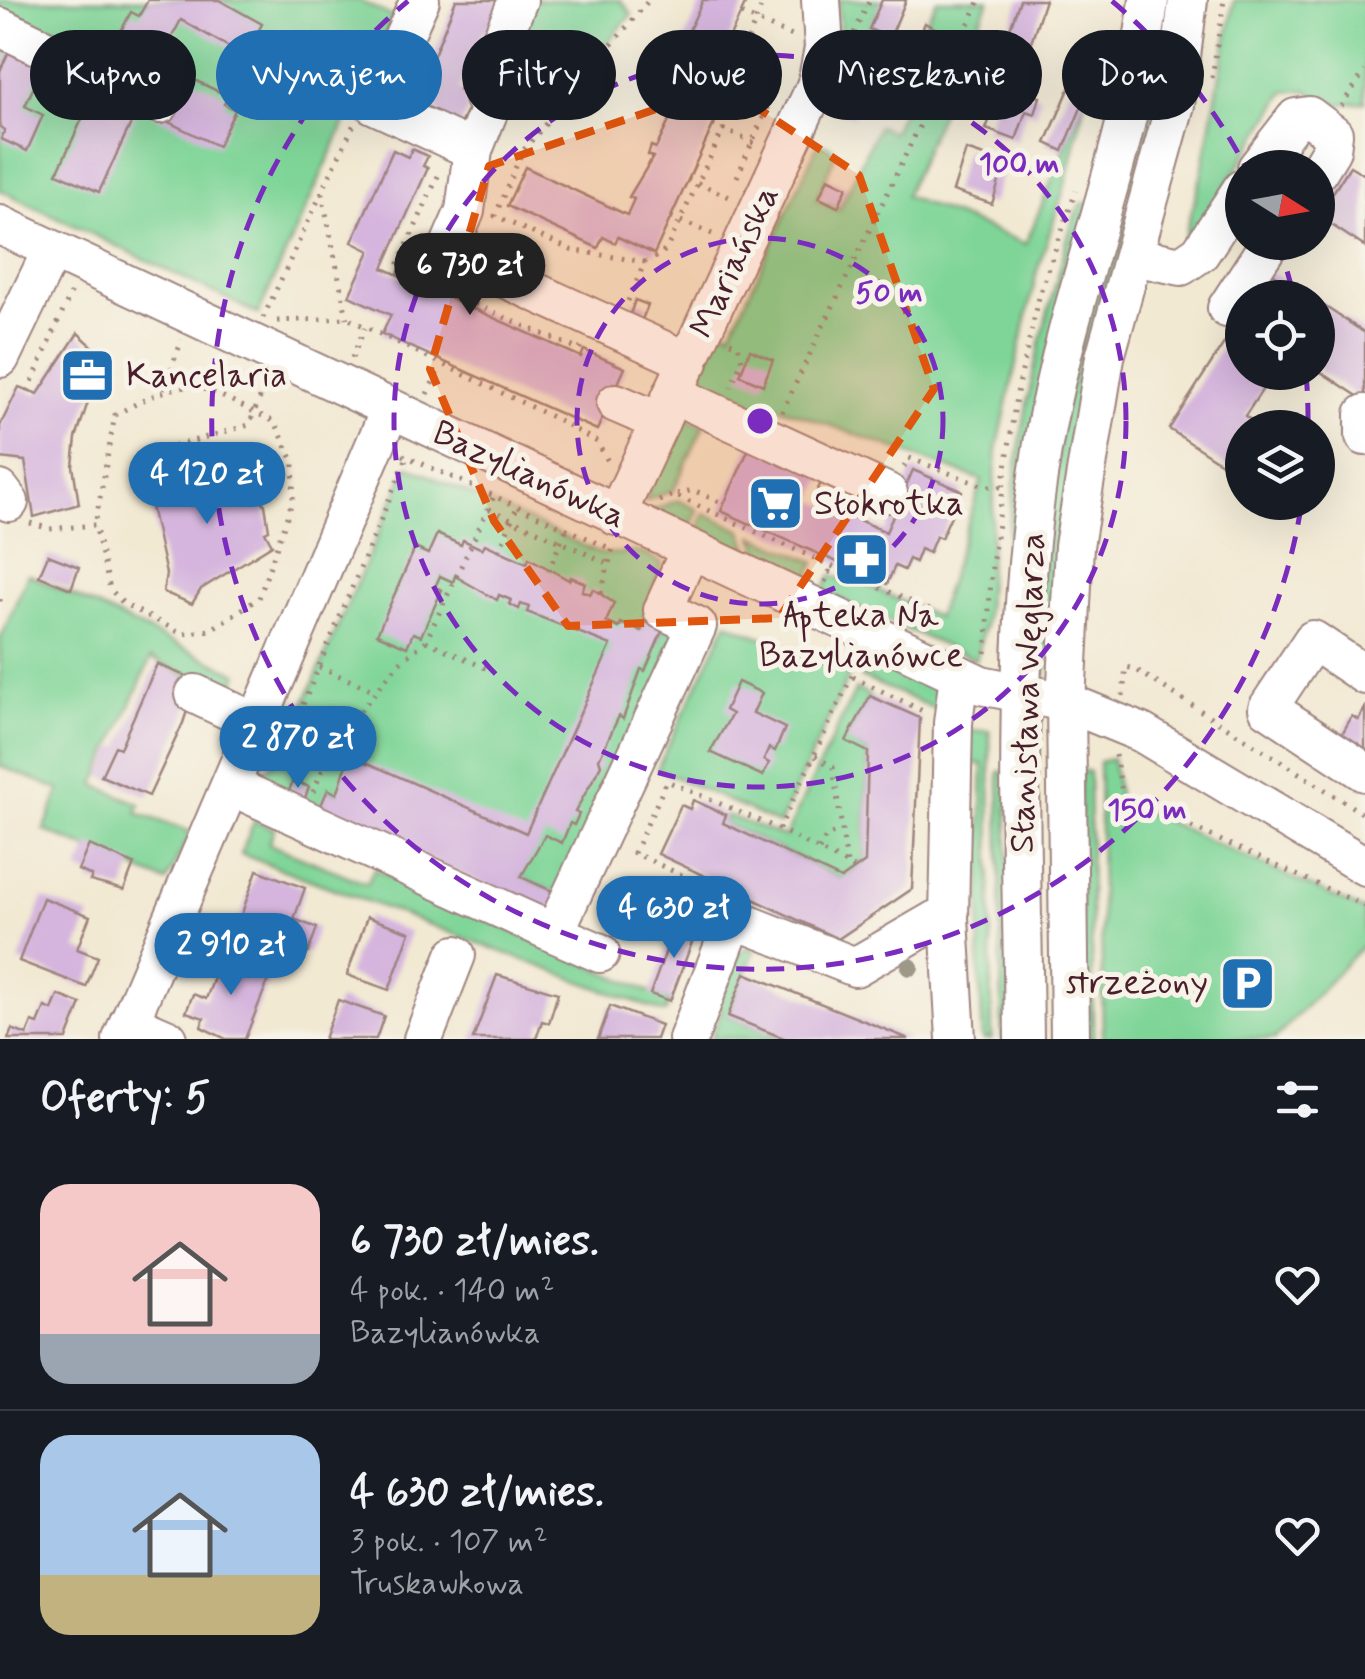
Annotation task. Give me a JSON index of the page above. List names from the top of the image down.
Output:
{
  "streets": {
    "street": ["Mariańska", "Bazylianówka", "Stanisława Węglarza"]
  },
  "crossings": [
    ["Mariańska", "Bazylianówka"],
    ["Bazylianówka", "Stanisława Węglarza"]
  ],
  "places": {
    "office": ["Kancelaria"],
    "supermarket": ["Stokrotka"],
    "pharmacy": ["Apteka Na Bazylianówce"],
    "parking": ["strzeżony"]
  },
  "north": "right",
  "page": {
    "chip": [
      "Kupno",
      "Wynajem",
      "Filtry",
      "Nowe",
      "Mieszkanie",
      "Dom"
    ],
    "price": [
      "6 730 zł",
      "4 120 zł",
      "2 870 zł",
      "4 630 zł",
      "2 910 zł"
    ],
    "heading": "Oferty: 5",
    "list": [
      {
        "name": "6 730 zł/mies.",
        "note": "4 pok. · 140 m² · Bazylianówka"
      },
      {
        "name": "4 630 zł/mies.",
        "note": "3 pok. · 107 m² · Truskawkowa"
      }
    ]
  },
  "rings": ["100 m", "50 m", "150 m"]
}
